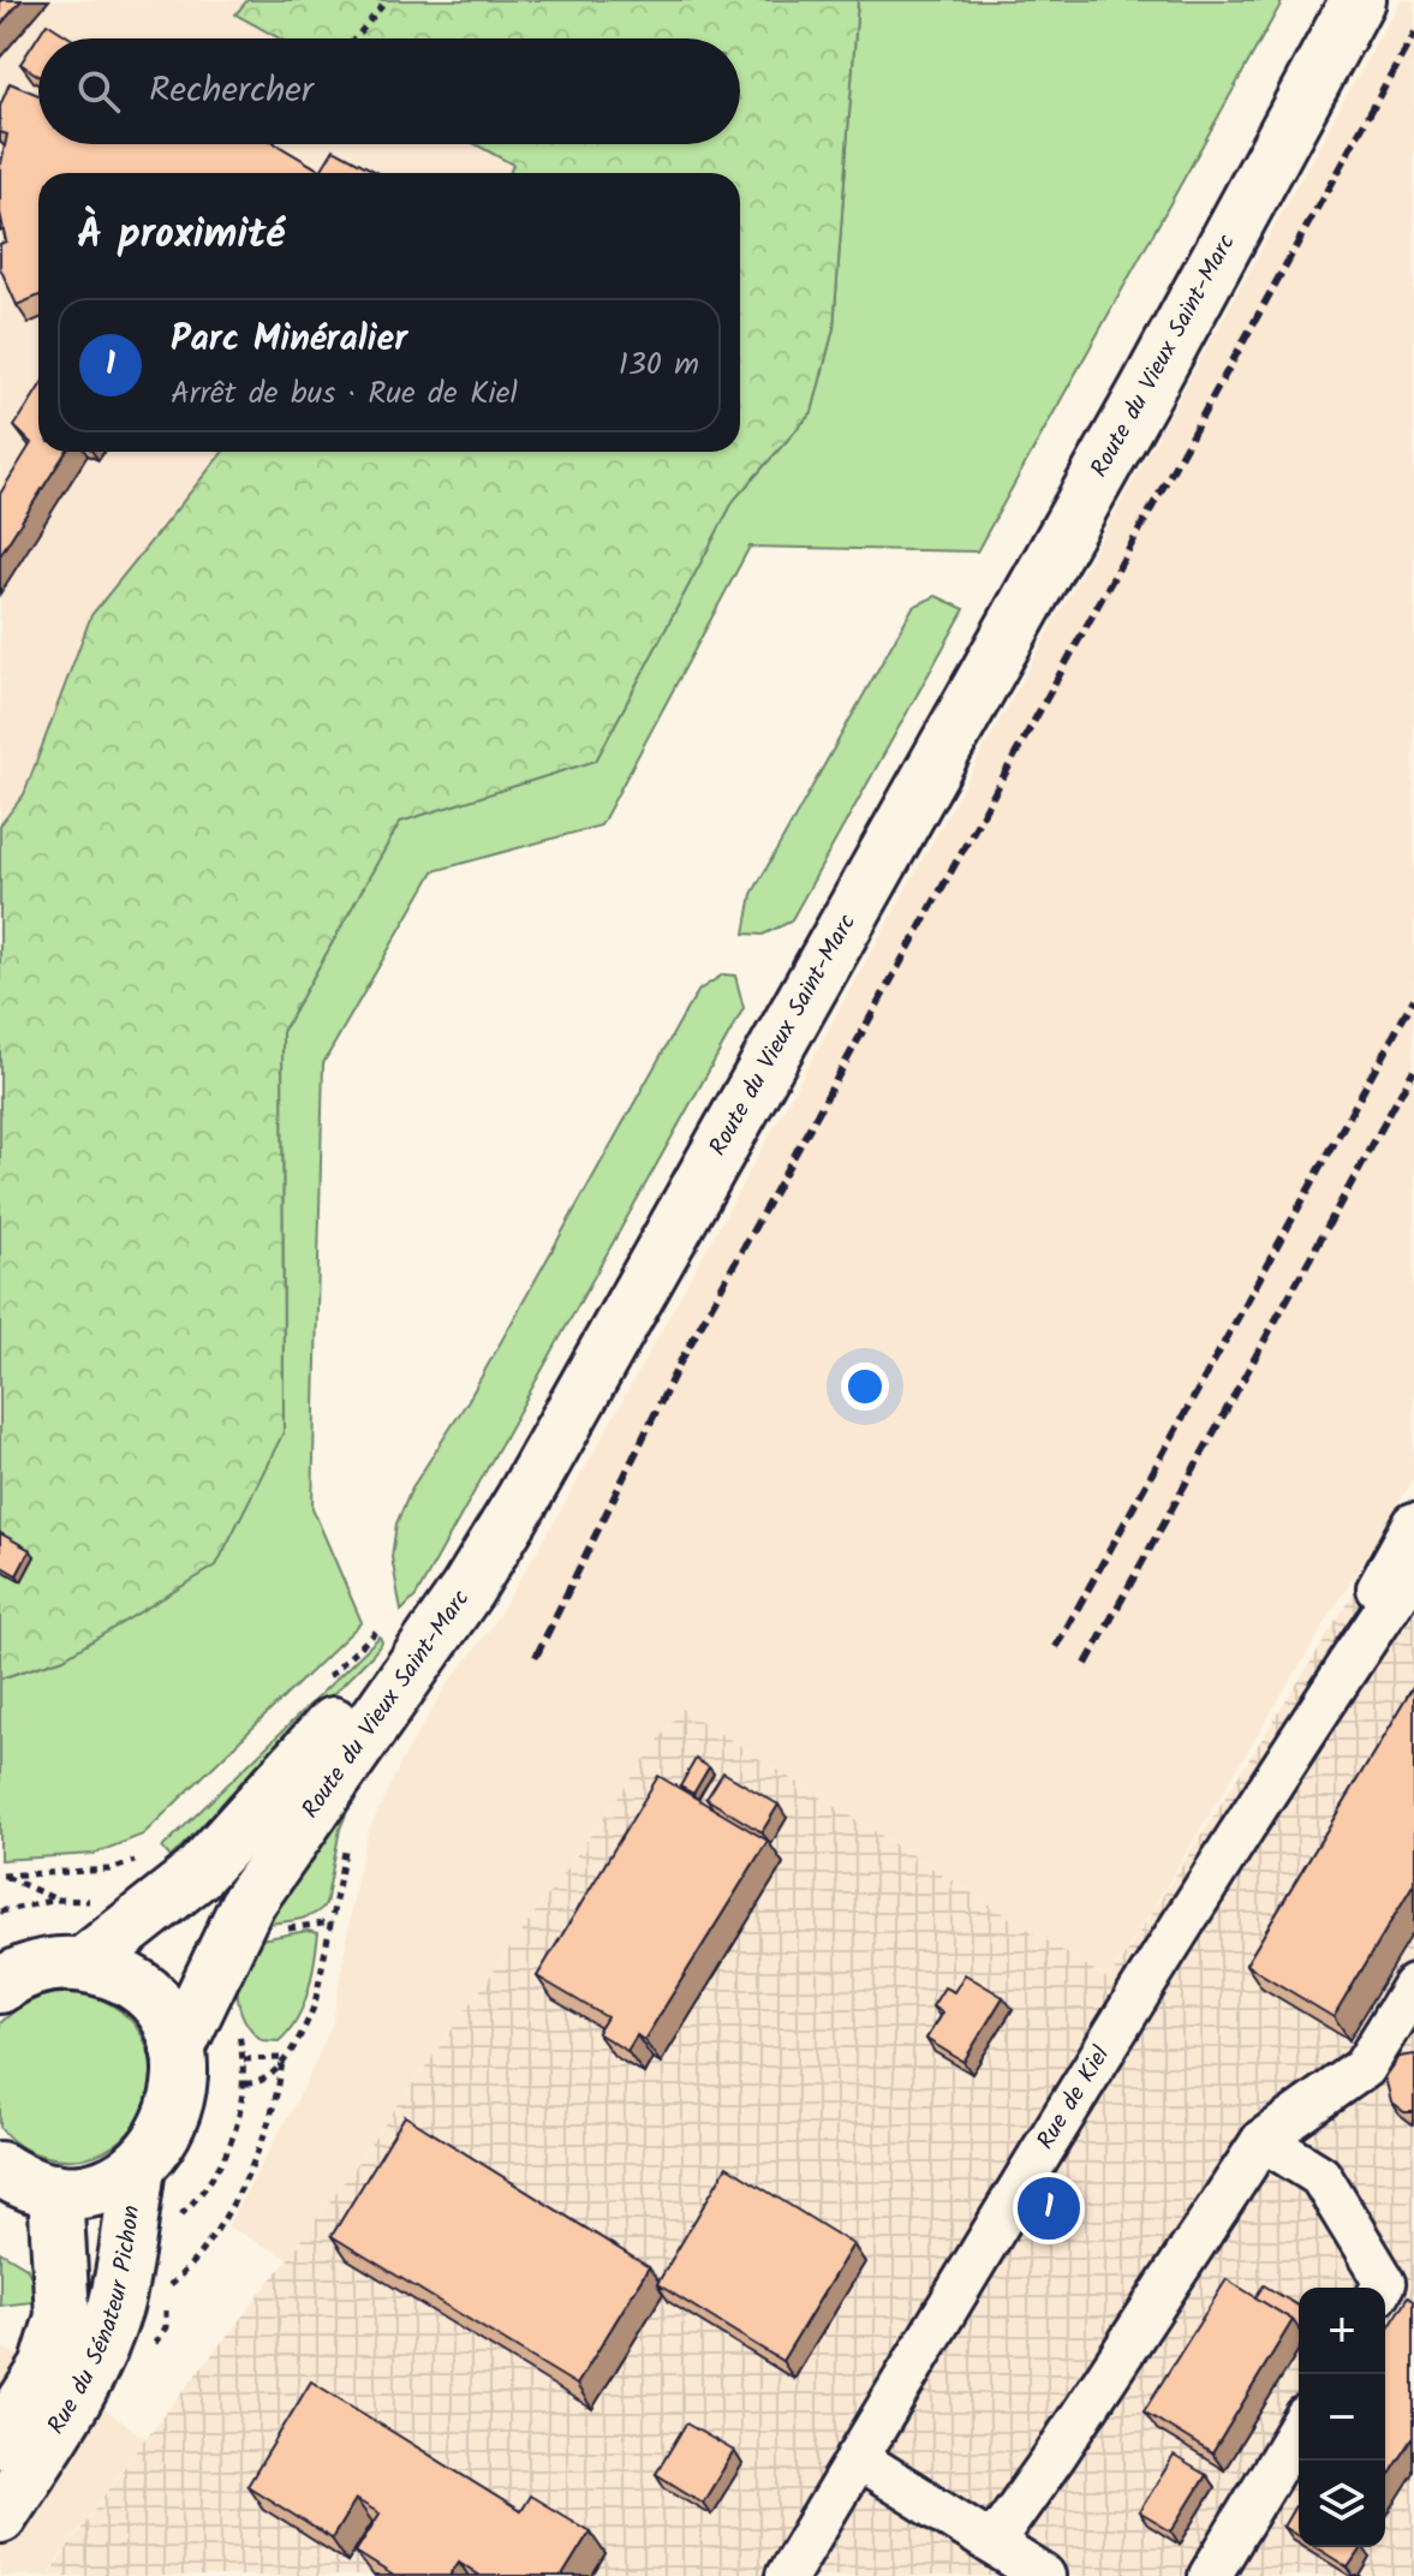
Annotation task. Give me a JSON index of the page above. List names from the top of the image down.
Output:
{
  "streets": {
    "main road": ["Route du Vieux Saint-Marc", "Rue du Sénateur Pichon"],
    "street": ["Rue de Kiel"]
  },
  "page": {
    "search": "Rechercher",
    "heading": "À proximité",
    "list": [
      {
        "mark": "1",
        "name": "Parc Minéralier",
        "note": "Arrêt de bus · Rue de Kiel",
        "value": "130 m"
      }
    ],
    "pins": "1",
    "map_buttons": ["+", "−"]
  }
}
